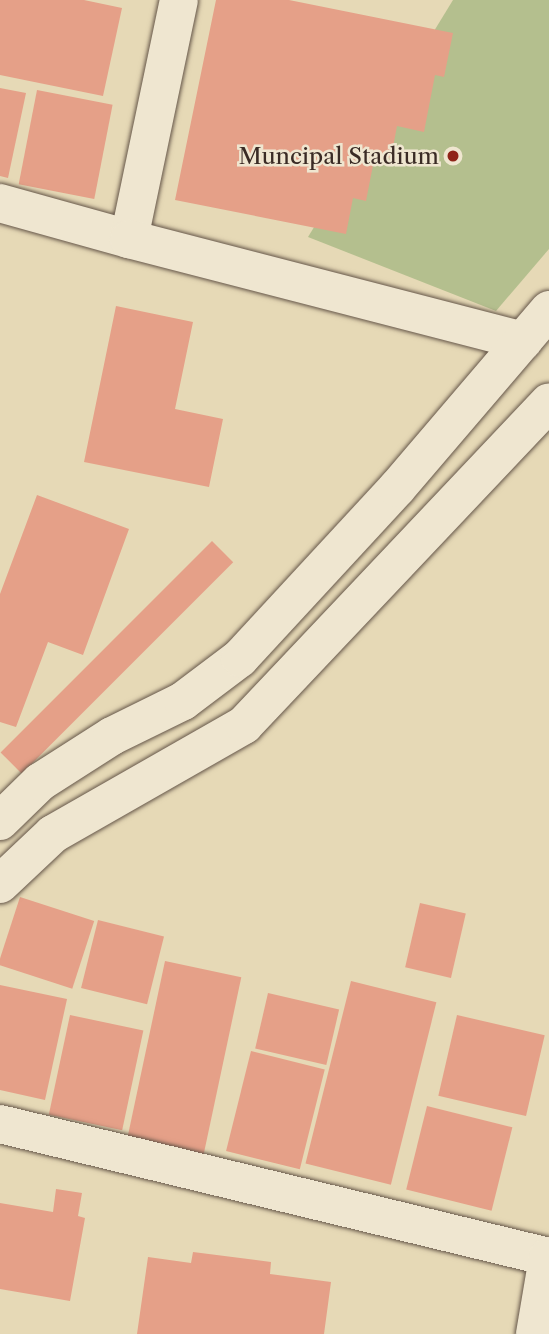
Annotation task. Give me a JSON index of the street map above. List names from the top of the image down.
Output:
{
  "places": ["Muncipal Stadium"]
}
